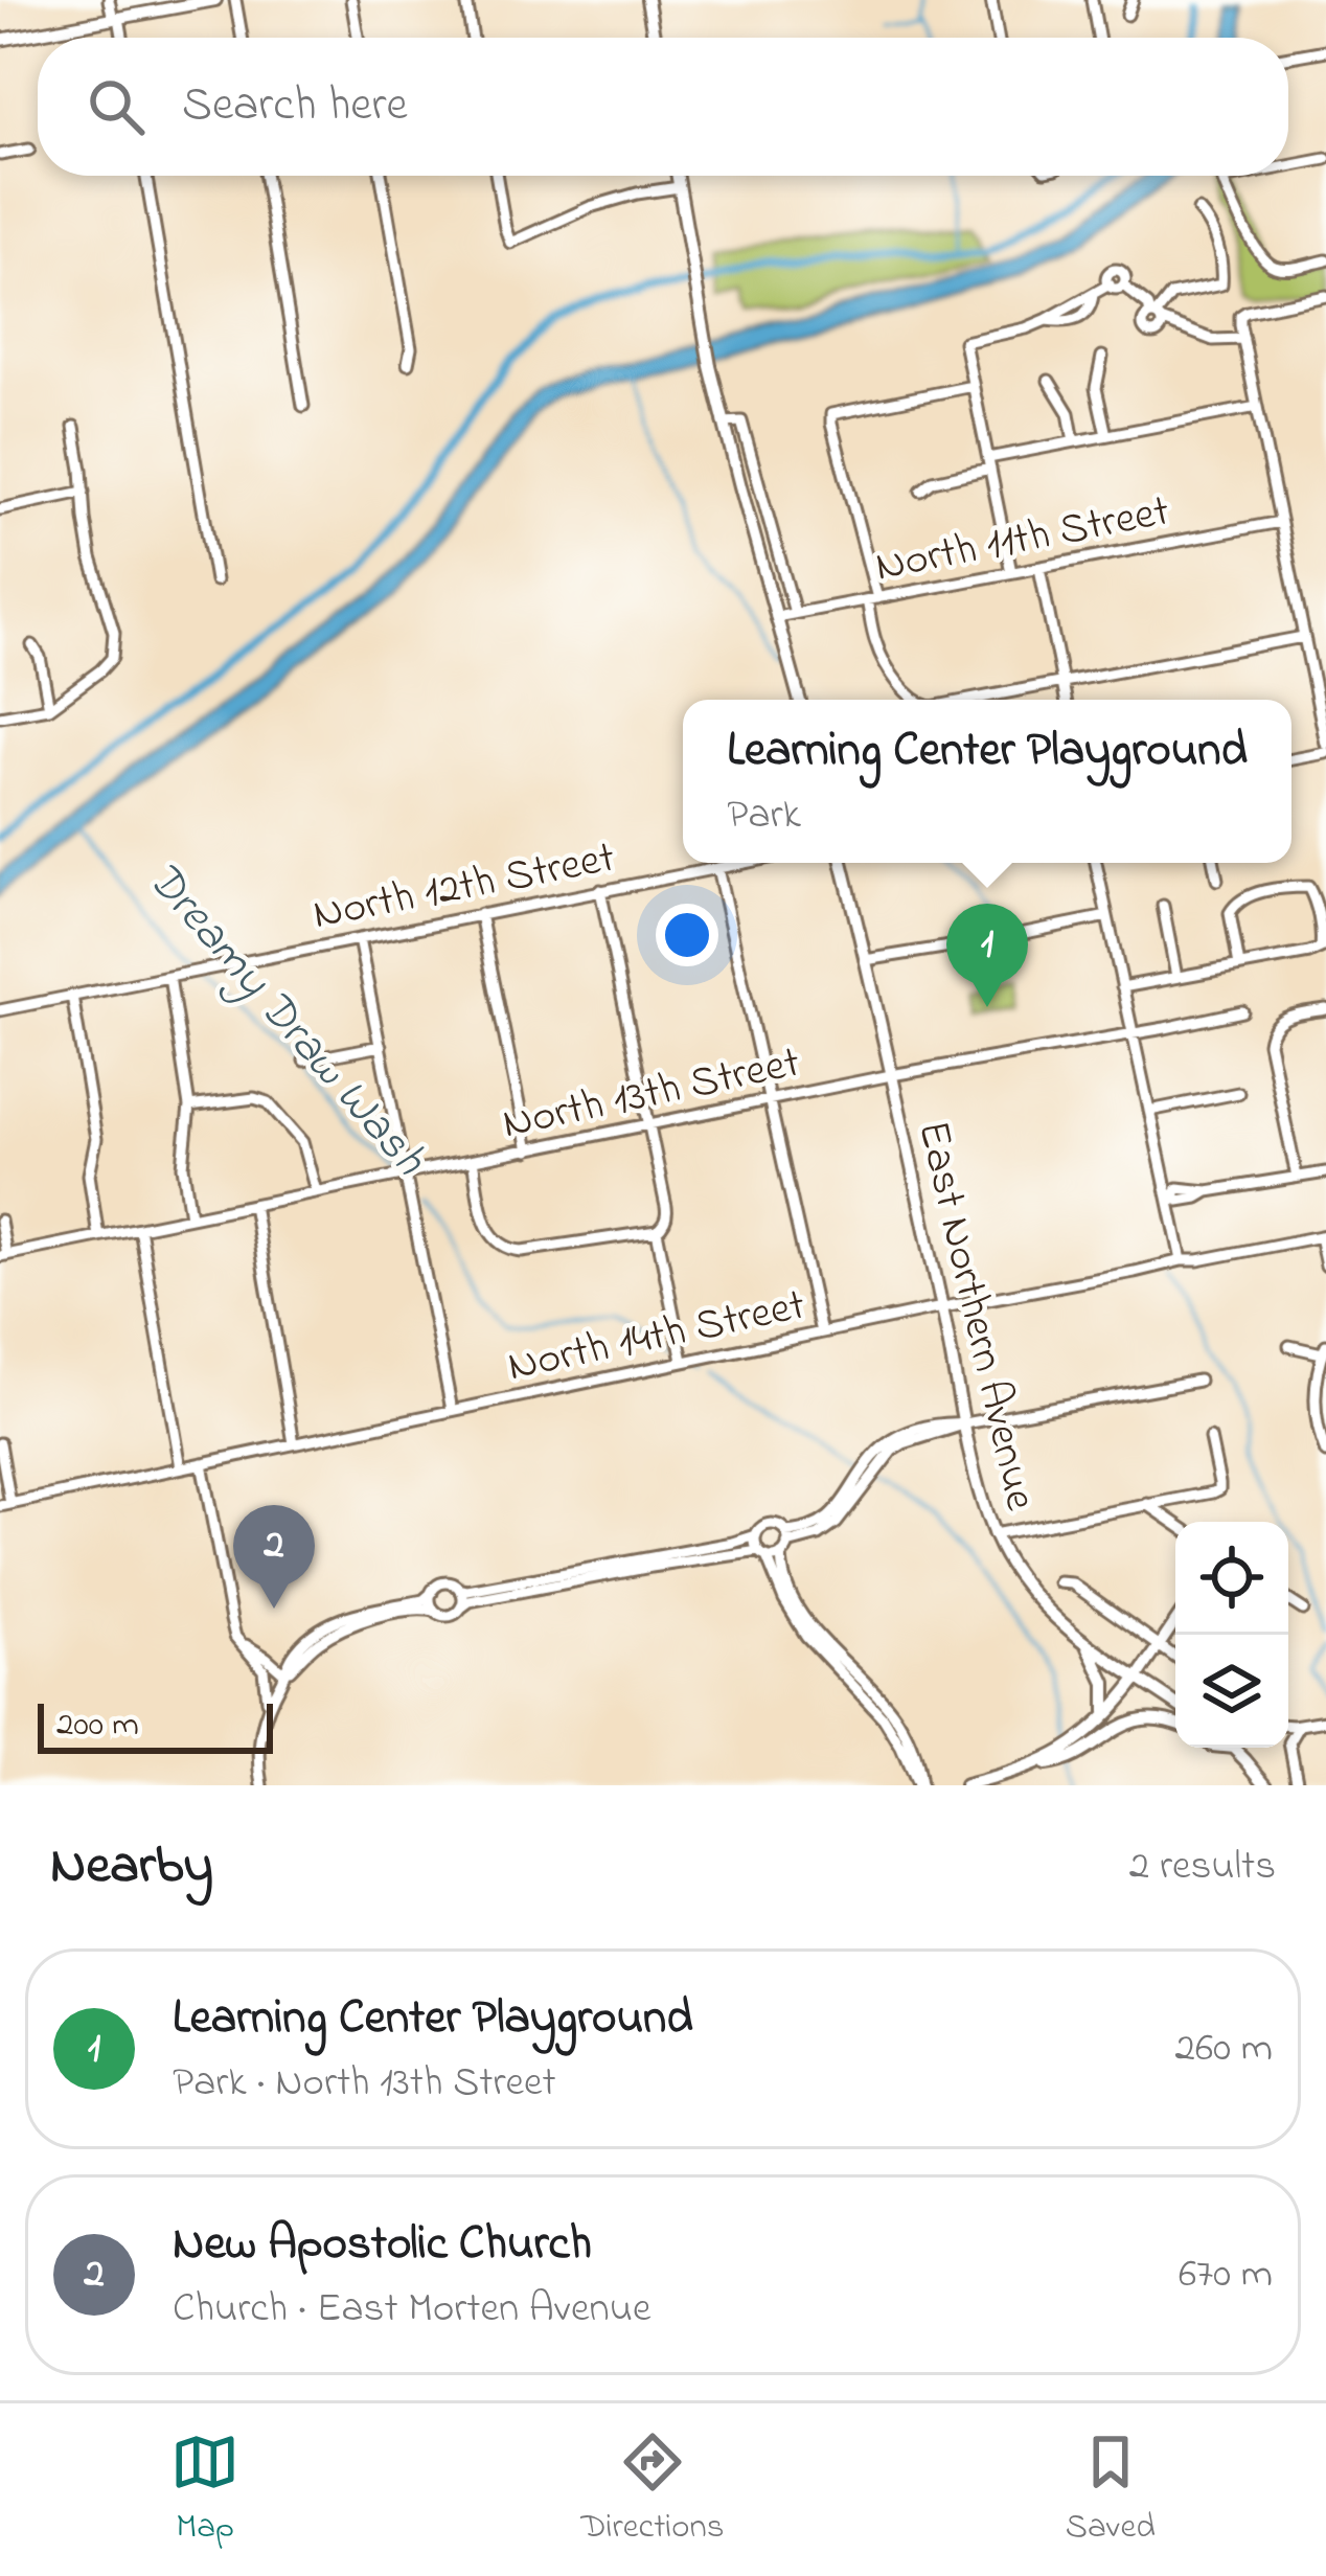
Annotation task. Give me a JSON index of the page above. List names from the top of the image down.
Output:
{
  "streets": {
    "main road": ["East Northern Avenue"],
    "street": [
      "North 11th Street",
      "North 12th Street",
      "North 13th Street",
      "North 14th Street"
    ]
  },
  "crossings": [
    ["North 13th Street", "East Northern Avenue"],
    ["East Northern Avenue", "North 14th Street"]
  ],
  "water": ["Dreamy Draw Wash"],
  "scale_bar": "200 m",
  "page": {
    "search": "Search here",
    "popup": ["Learning Center Playground", "Park"],
    "pins": ["1", "2"],
    "scale": "200 m",
    "heading": ["Nearby", "2 results"],
    "list": [
      {
        "mark": "1",
        "name": "Learning Center Playground",
        "note": "Park · North 13th Street",
        "value": "260 m"
      },
      {
        "mark": "2",
        "name": "New Apostolic Church",
        "note": "Church · East Morten Avenue",
        "value": "670 m"
      }
    ],
    "nav": ["Map", "Directions", "Saved"]
  }
}
